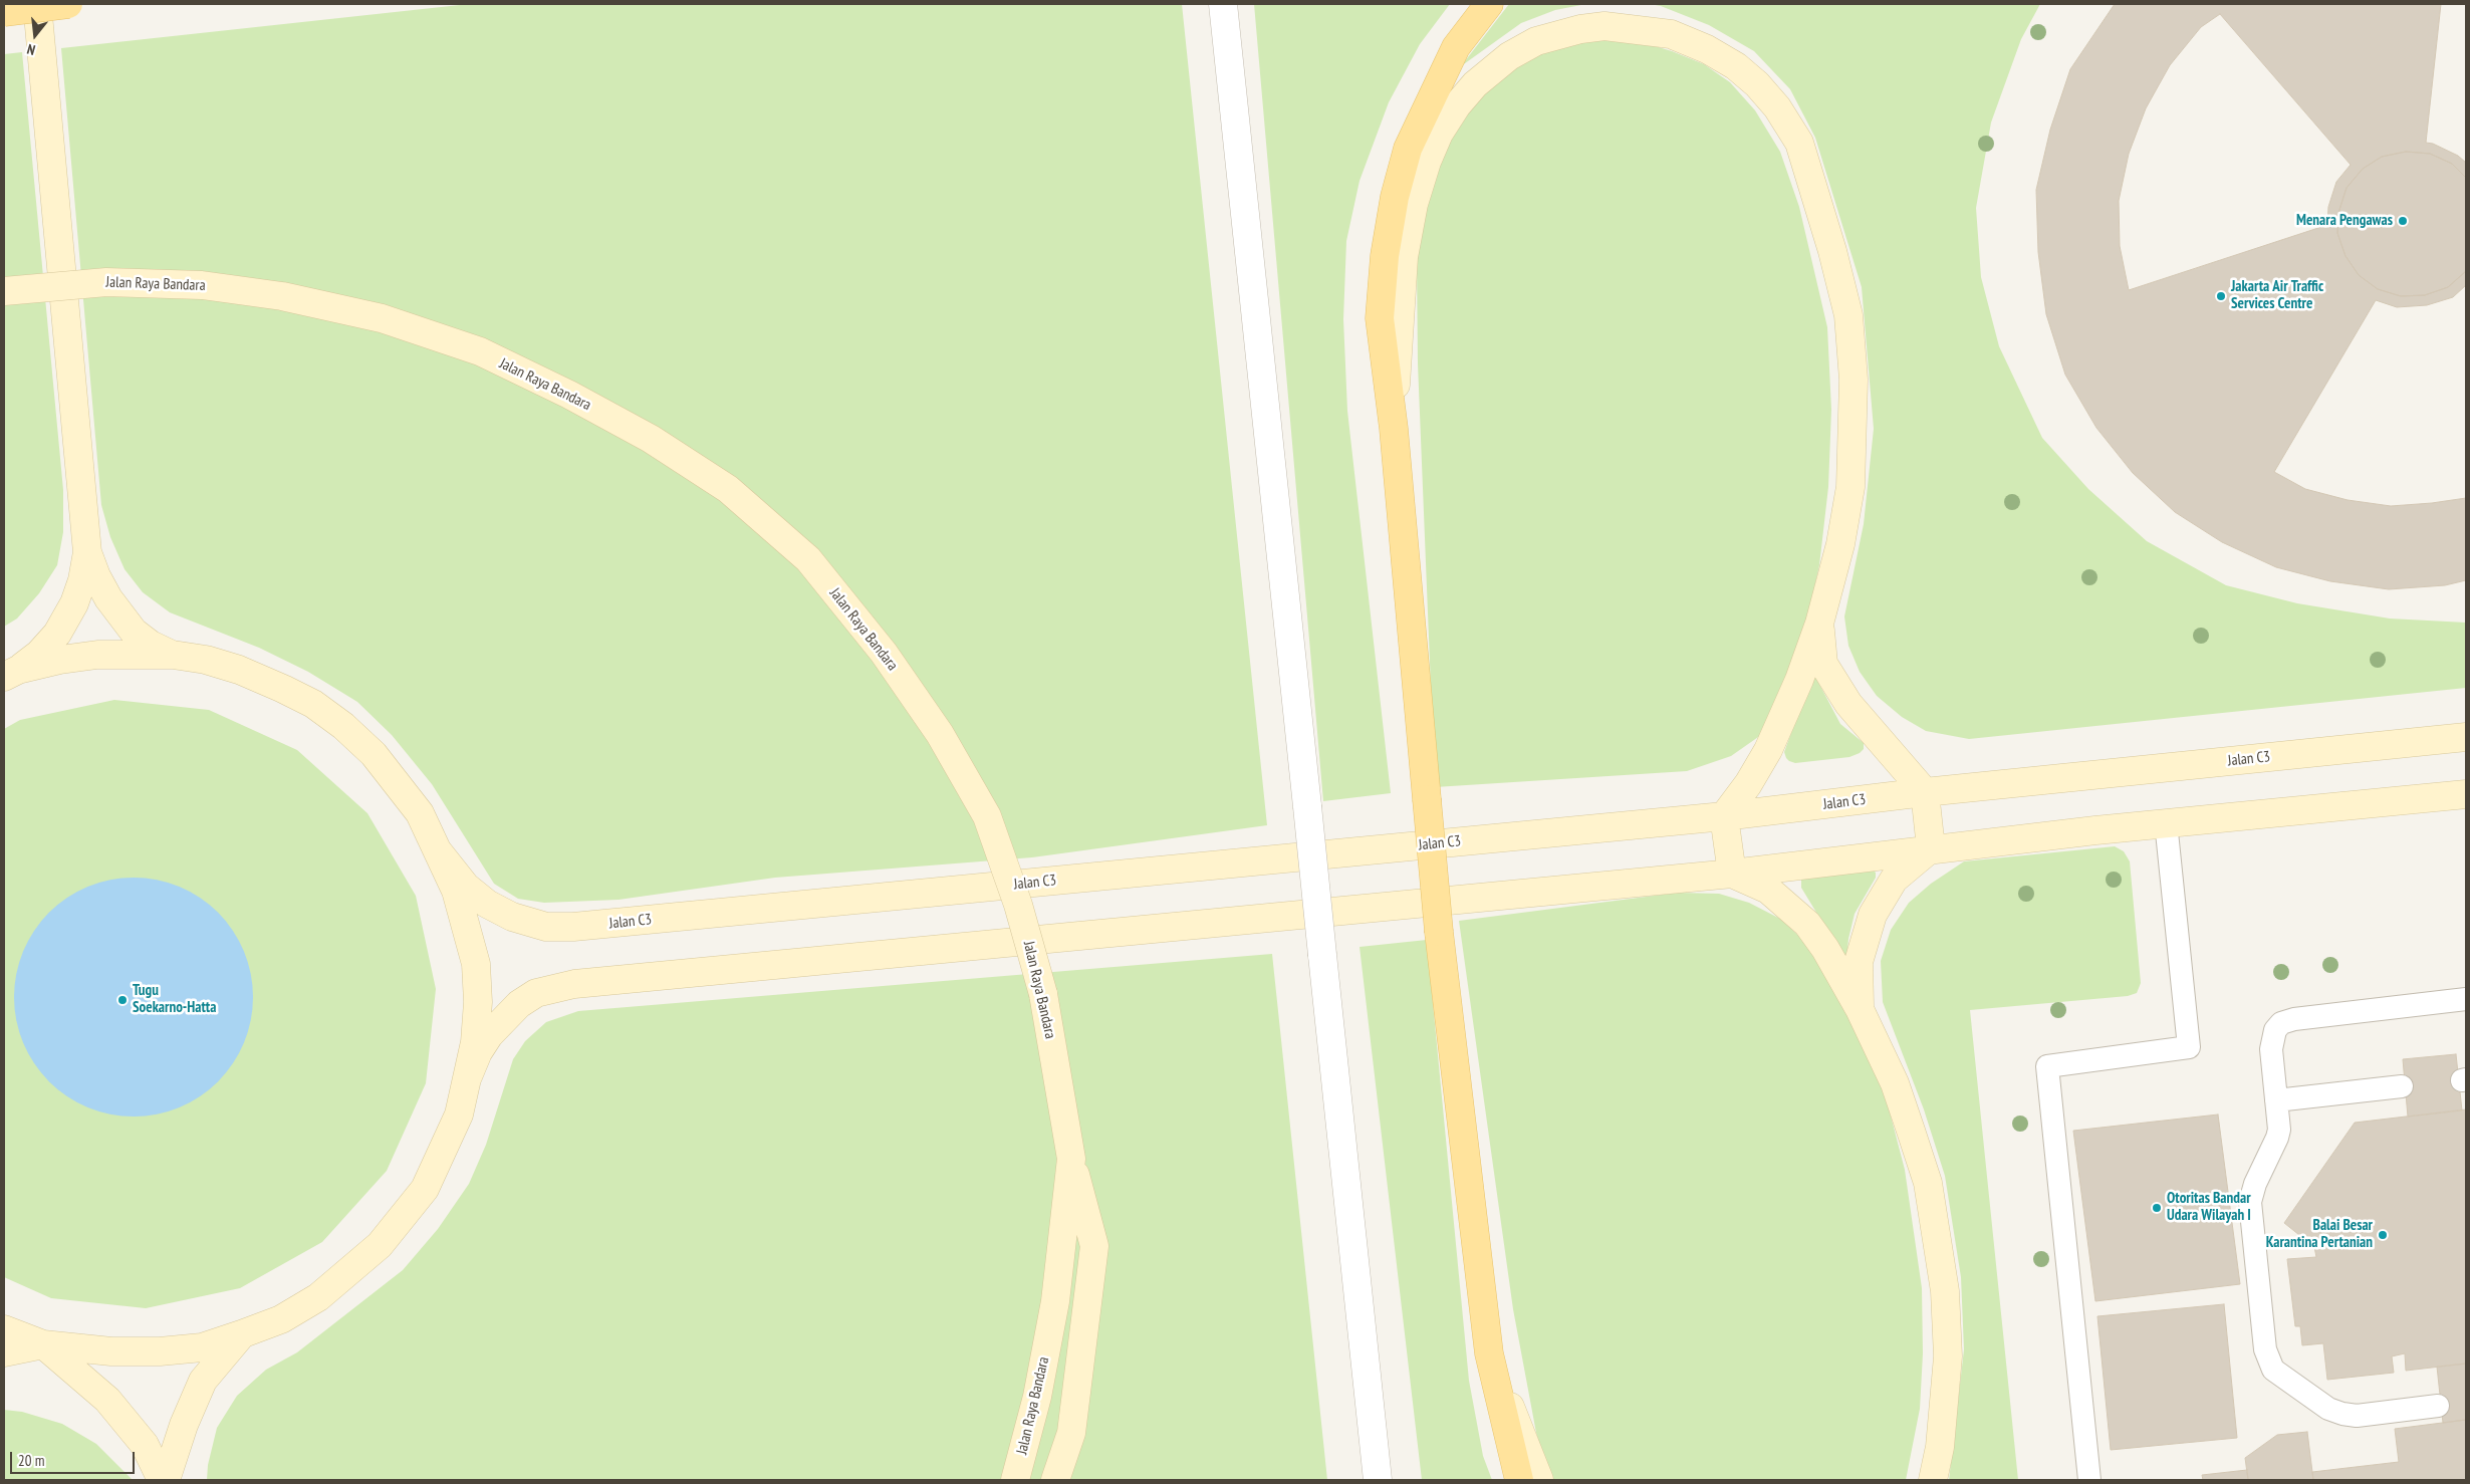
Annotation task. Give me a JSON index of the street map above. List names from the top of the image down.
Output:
{
  "streets": {
    "street": ["Jalan Raya Bandara", "Jalan C3"]
  },
  "places": [
    "Menara Pengawas",
    "Jakarta Air Traffic Services Centre",
    "Tugu Soekarno-Hatta",
    "Otoritas Bandar Udara Wilayah I",
    "Balai Besar Karantina Pertanian"
  ],
  "scale_bar": "20 m",
  "north": "bottom"
}
